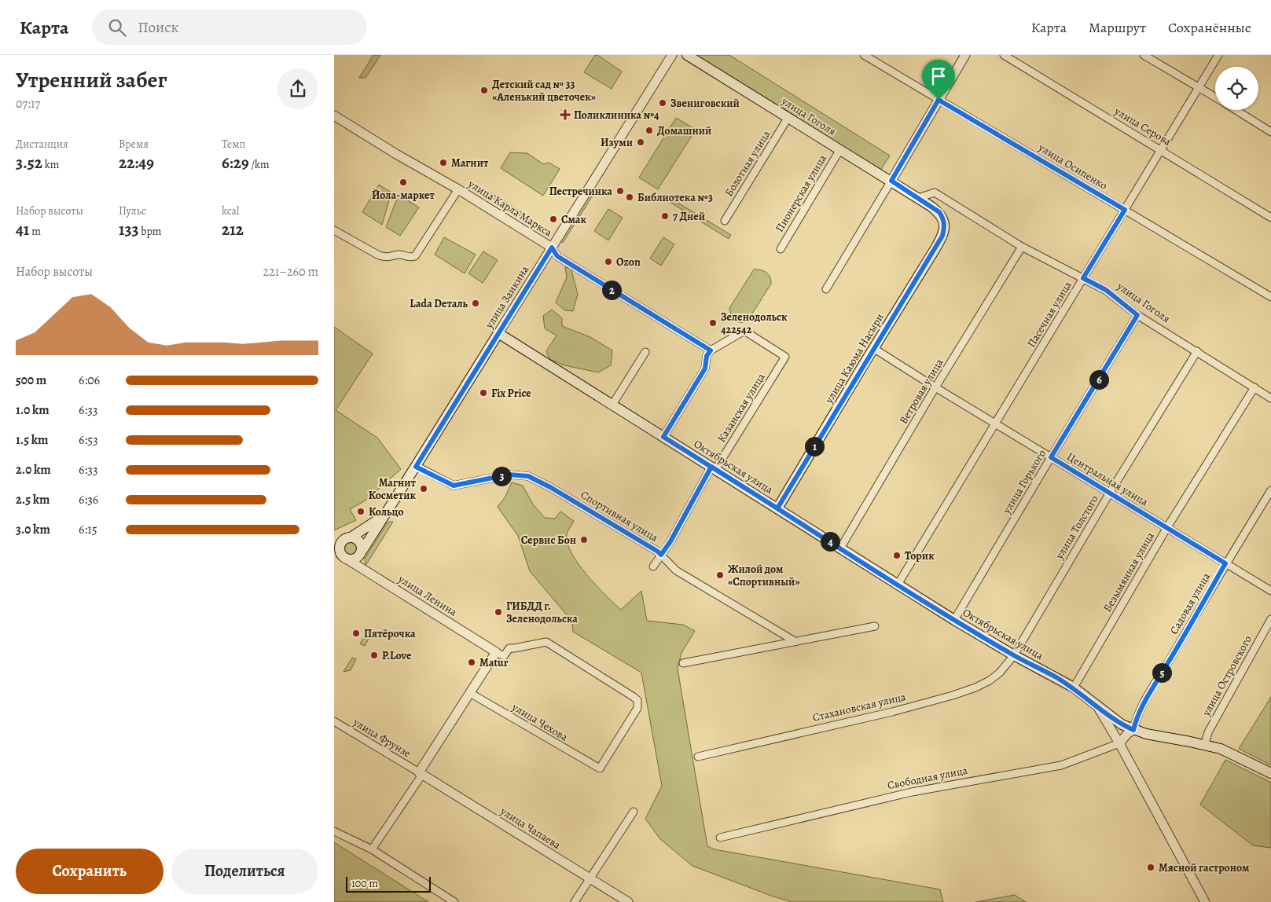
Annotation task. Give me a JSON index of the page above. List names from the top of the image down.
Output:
{
  "streets": {
    "main road": [
      "улица Гоголя",
      "улица Заикина",
      "улица Каюма Насыри",
      "Октябрьская улица",
      "улица Ленина"
    ],
    "street": [
      "улица Серова",
      "Болотная улица",
      "улица Осипенко",
      "Пионерская улица",
      "улица Карла Маркса",
      "Пасечная улица",
      "Ветровая улица",
      "Казанская улица",
      "Центральная улица",
      "улица Горького",
      "Спортивная улица",
      "улица Толстого",
      "Безымянная улица",
      "Садовая улица",
      "улица Островского",
      "Стахановская улица",
      "улица Чехова",
      "улица Фрунзе",
      "Свободная улица",
      "улица Чапаева"
    ]
  },
  "crossings": [
    ["улица Гоголя", "Болотная улица"],
    ["улица Гоголя", "Пионерская улица"],
    ["улица Гоголя", "Пасечная улица"],
    ["улица Гоголя", "улица Каюма Насыри"],
    ["улица Гоголя", "Ветровая улица"],
    ["улица Гоголя", "улица Горького"],
    ["улица Гоголя", "улица Толстого"],
    ["улица Гоголя", "Безымянная улица"],
    ["улица Серова", "Пасечная улица"],
    ["улица Осипенко", "Пасечная улица"],
    ["улица Карла Маркса", "улица Заикина"],
    ["улица Карла Маркса", "Казанская улица"],
    ["улица Заикина", "Октябрьская улица"],
    ["улица Заикина", "Спортивная улица"],
    ["улица Заикина", "улица Ленина"],
    ["Пасечная улица", "Октябрьская улица"],
    ["Пасечная улица", "Центральная улица"],
    ["улица Каюма Насыри", "Октябрьская улица"],
    ["улица Каюма Насыри", "Центральная улица"],
    ["Ветровая улица", "Октябрьская улица"],
    ["Ветровая улица", "Центральная улица"],
    ["Казанская улица", "Октябрьская улица"],
    ["Казанская улица", "Спортивная улица"],
    ["Октябрьская улица", "улица Горького"],
    ["Октябрьская улица", "улица Толстого"],
    ["Октябрьская улица", "Безымянная улица"],
    ["Октябрьская улица", "Садовая улица"],
    ["Октябрьская улица", "улица Островского"],
    ["Октябрьская улица", "Стахановская улица"],
    ["Октябрьская улица", "Свободная улица"],
    ["Центральная улица", "улица Горького"],
    ["Центральная улица", "улица Толстого"],
    ["Центральная улица", "Безымянная улица"],
    ["Центральная улица", "Садовая улица"],
    ["улица Толстого", "Стахановская улица"],
    ["улица Ленина", "улица Чехова"],
    ["Садовая улица", "Свободная улица"],
    ["улица Фрунзе", "улица Чапаева"]
  ],
  "places": {
    "other": [
      "Детский сад № 33 «Аленький цветочек»",
      "Звениговский",
      "Домашний",
      "Изуми",
      "Магнит",
      "Йола-маркет",
      "Пестречинка",
      "Библиотека №3",
      "7 Дней",
      "Смак",
      "Ozon",
      "Lada Dеталь",
      "Зеленодольск 422542",
      "Fix Price",
      "Магнит Косметик",
      "Кольцо",
      "Сервис Бон",
      "Торик",
      "Жилой дом «Спортивный»",
      "ГИБДД г. Зеленодольска",
      "Пятёрочка",
      "P.Love",
      "Matur",
      "Мясной гастроном"
    ],
    "health": ["Поликлиника №4"]
  },
  "scale_bar": "100 m",
  "page": {
    "header": "Карта",
    "search": "Поиск",
    "nav": ["Карта", "Маршрут", "Сохранённые"],
    "heading": ["Утренний забег", "07:17"],
    "stats": [
      ["Дистанция", "3.52 km"],
      ["Время", "22:49"],
      ["Темп", "6:29 /km"],
      ["Набор высоты", "41 m"],
      ["Пульс", "133 bpm"],
      ["kcal", "212"]
    ],
    "chart": ["Набор высоты", "221–260 m"],
    "pins": [
      "2",
      "6",
      "1",
      "3",
      "4",
      "5"
    ],
    "list": [
      {
        "name": "500 m",
        "note": "6:06"
      },
      {
        "name": "1.0 km",
        "note": "6:33"
      },
      {
        "name": "1.5 km",
        "note": "6:53"
      },
      {
        "name": "2.0 km",
        "note": "6:33"
      },
      {
        "name": "2.5 km",
        "note": "6:36"
      },
      {
        "name": "3.0 km",
        "note": "6:15"
      }
    ],
    "buttons": ["Сохранить", "Поделиться"],
    "scale": "100 m"
  }
}
